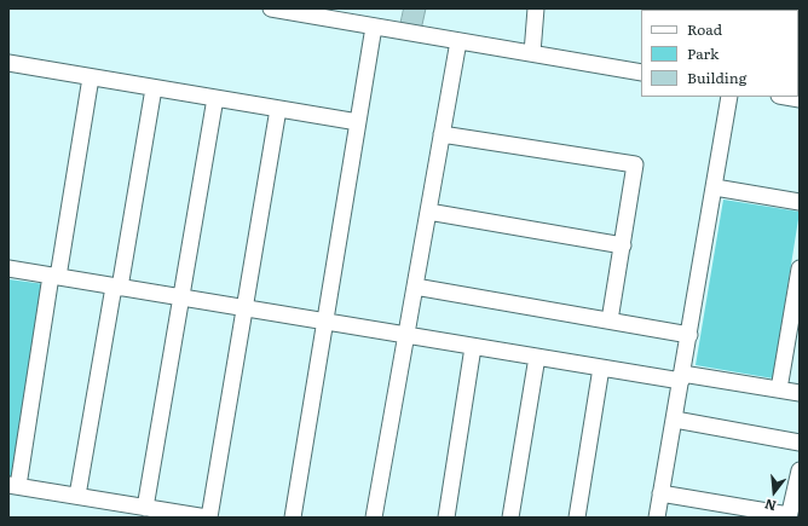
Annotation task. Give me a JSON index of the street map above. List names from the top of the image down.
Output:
{
  "legend": ["Road", "Park", "Building"],
  "north": "bottom"
}
